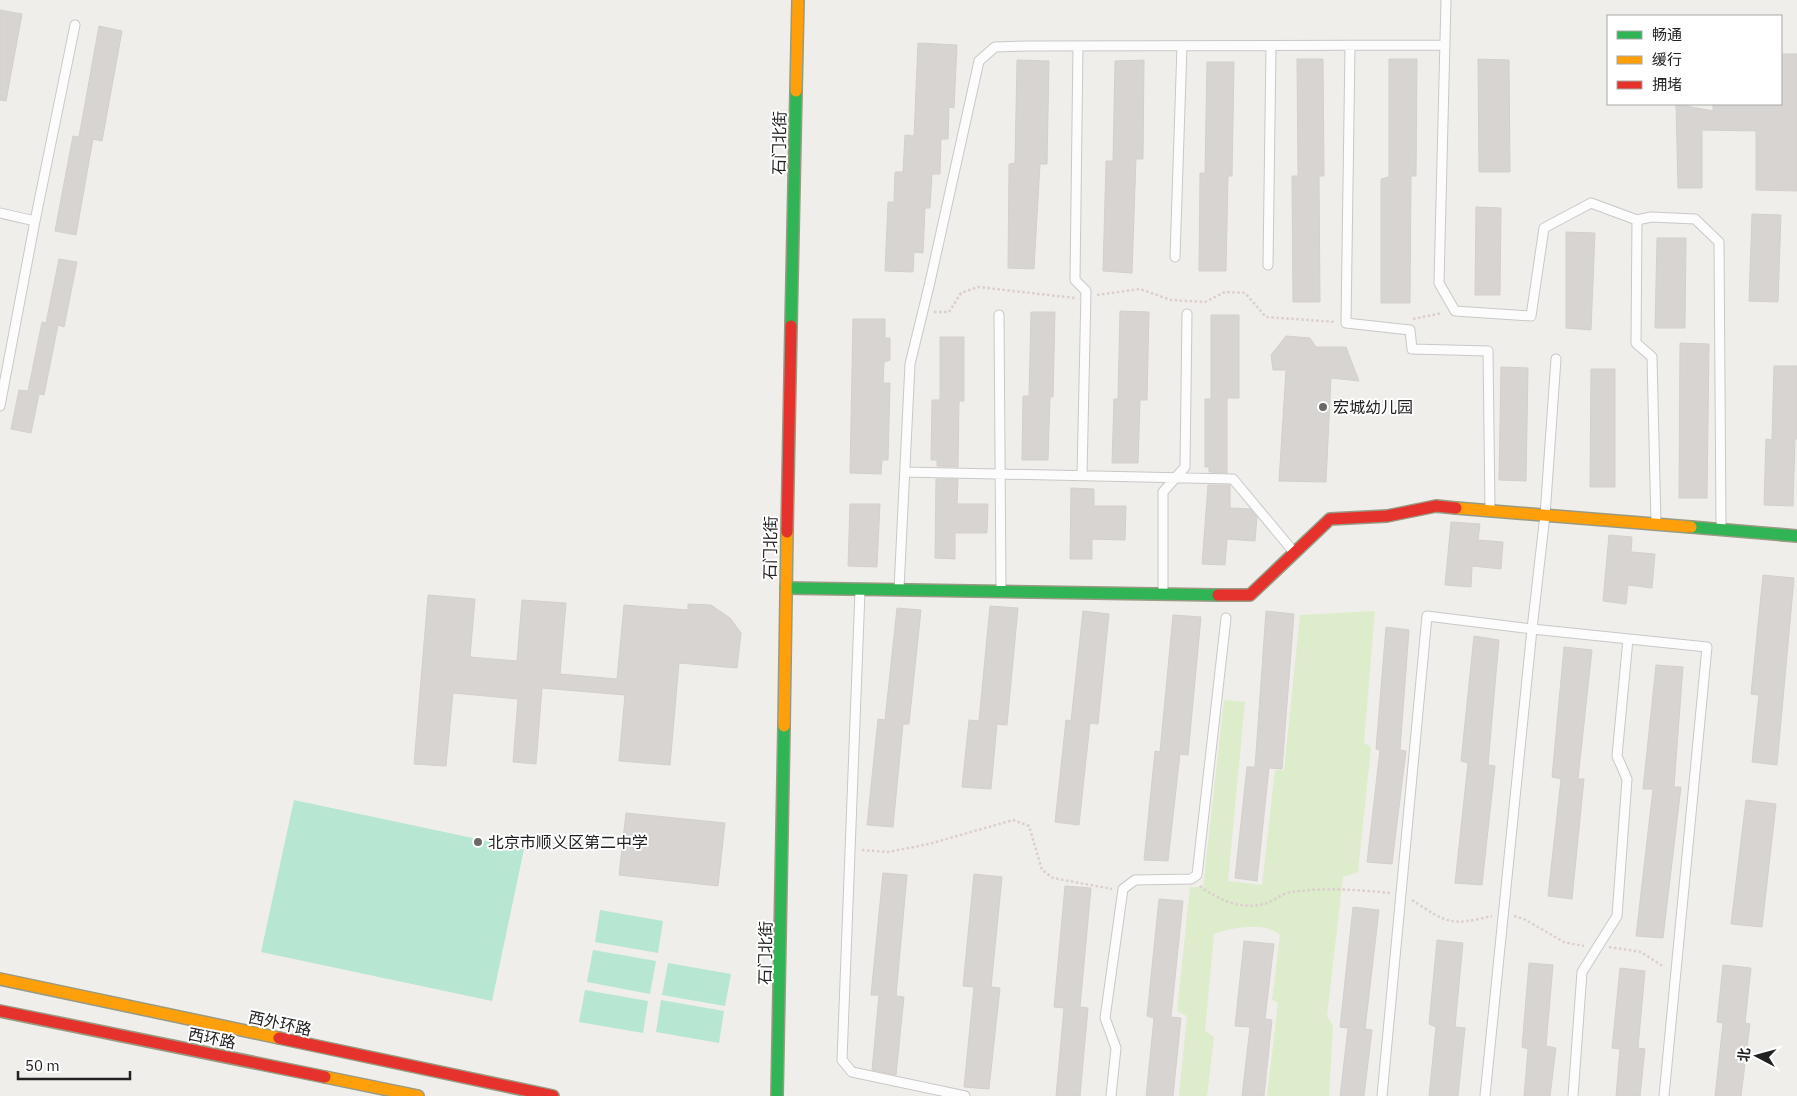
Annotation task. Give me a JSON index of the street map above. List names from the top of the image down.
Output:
{
  "streets": {
    "street": ["石门北街", "西外环路", "西环路"]
  },
  "places": ["宏城幼儿园", "北京市顺义区第二中学"],
  "legend": ["畅通", "缓行", "拥堵"],
  "scale_bar": "50 m",
  "north": "left"
}
